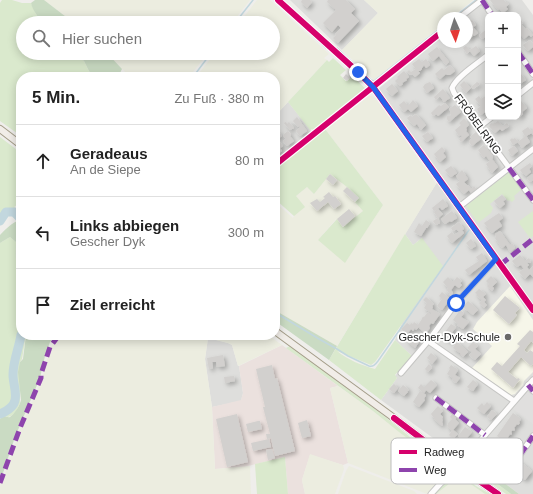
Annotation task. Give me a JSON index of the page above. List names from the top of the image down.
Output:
{
  "streets": {
    "street": ["FRÖBELRING"]
  },
  "places": ["Gescher-Dyk-Schule"],
  "legend": ["Radweg", "Weg"],
  "north": "bottom",
  "page": {
    "map_buttons": ["+", "−"],
    "search": "Hier suchen",
    "heading": ["5 Min.", "Zu Fuß · 380 m"],
    "list": [
      ["Geradeaus", "An de Siepe", "80 m"],
      ["Links abbiegen", "Gescher Dyk", "300 m"],
      "Ziel erreicht"
    ]
  }
}
